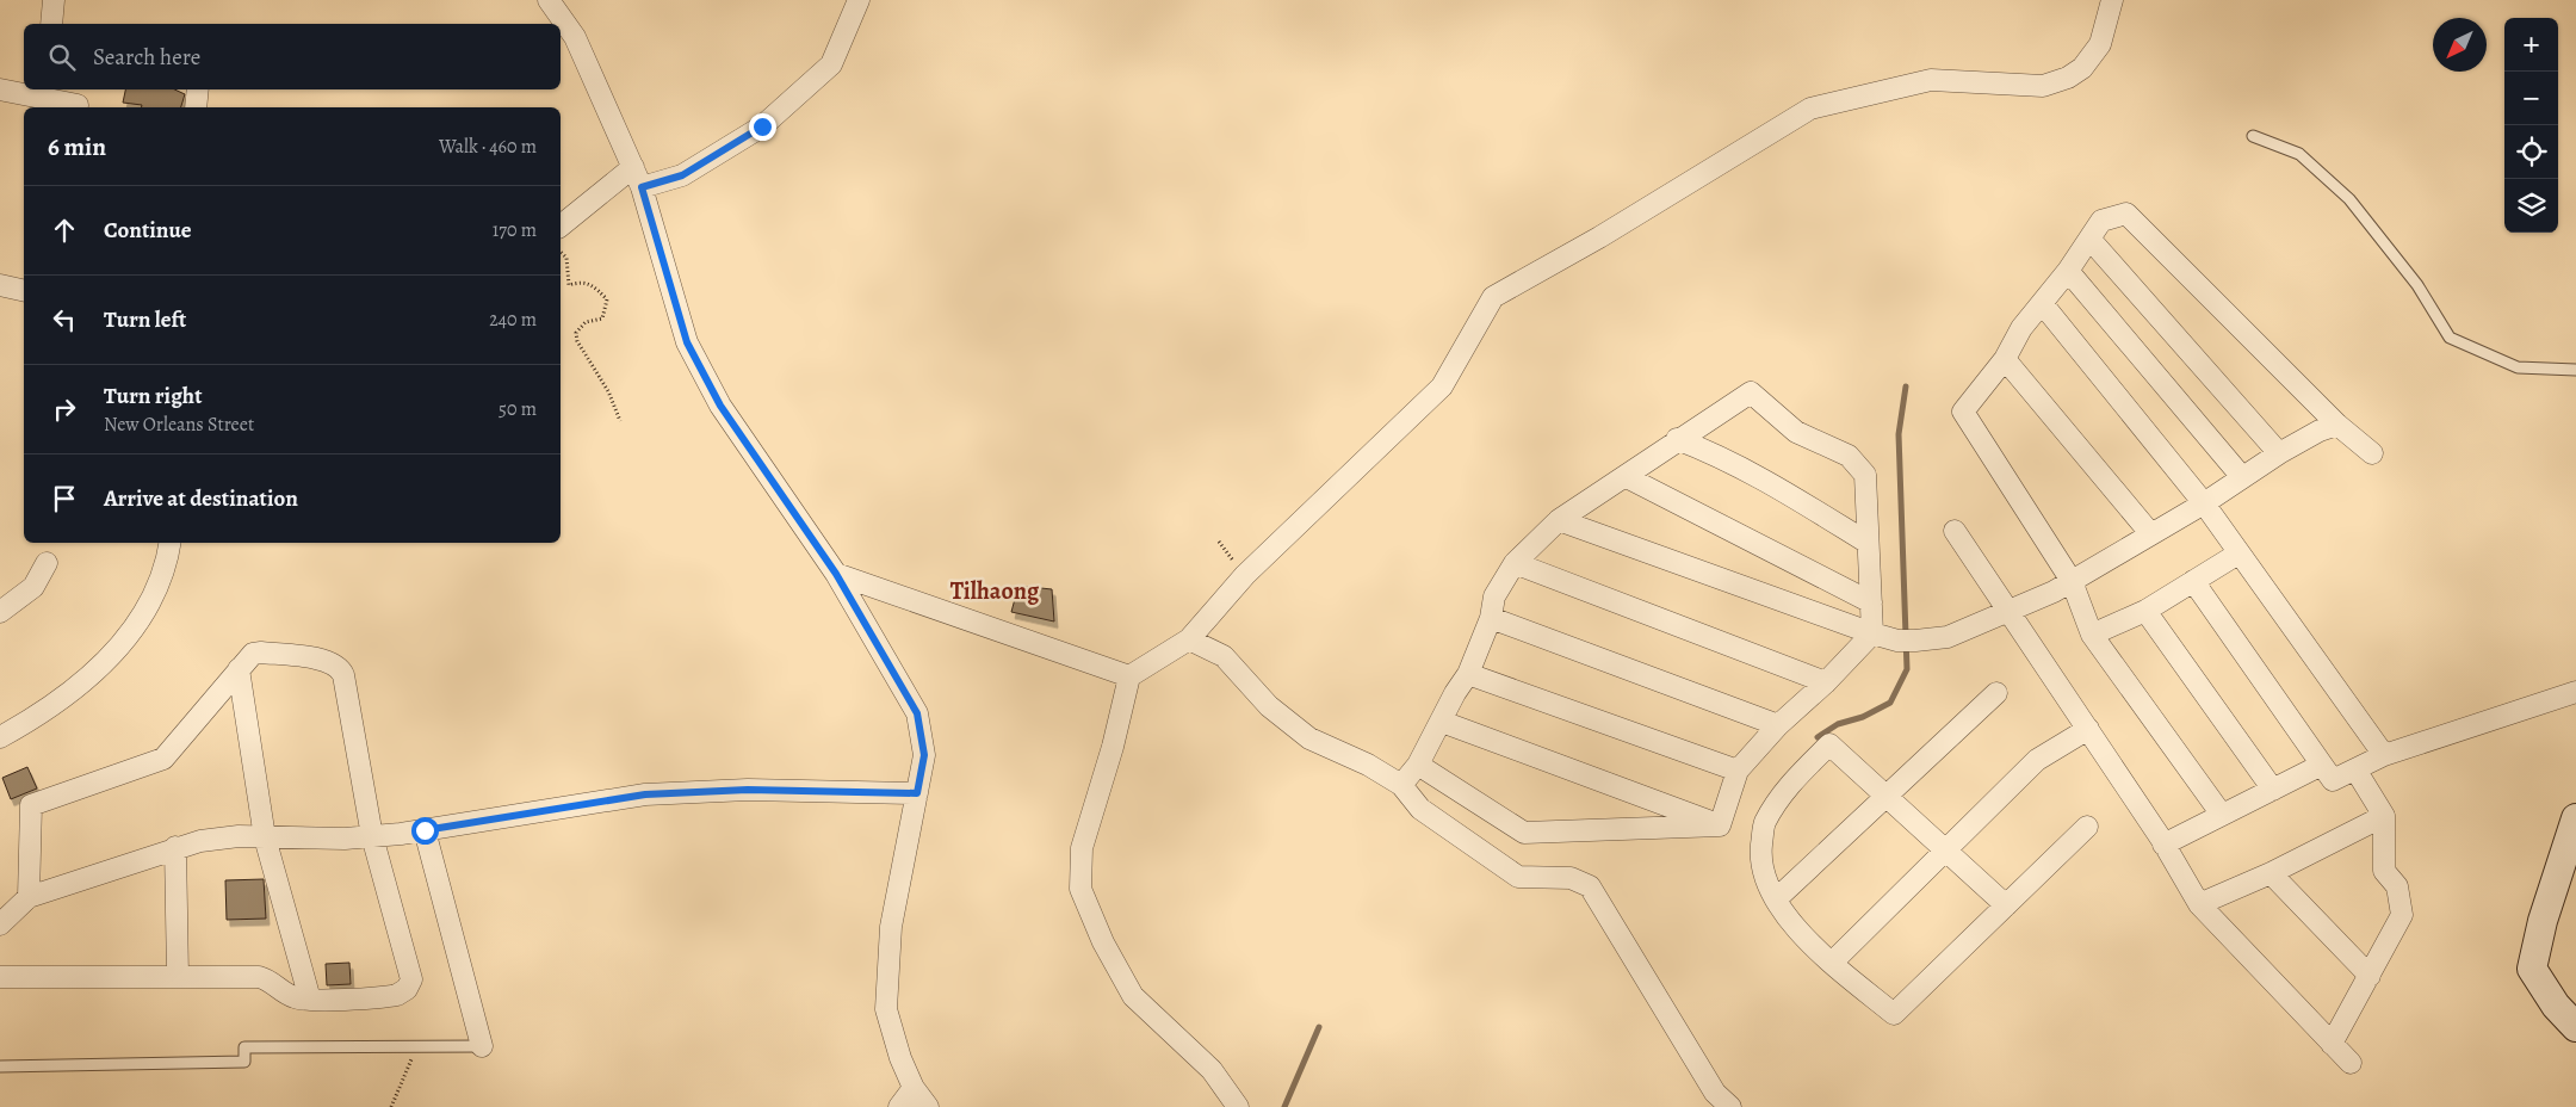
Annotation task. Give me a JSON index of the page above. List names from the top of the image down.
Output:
{
  "districts": ["Tilhaong"],
  "north": "bottom left",
  "page": {
    "map_buttons": ["+", "−"],
    "search": "Search here",
    "heading": ["6 min", "Walk · 460 m"],
    "list": [
      ["Continue", "170 m"],
      ["Turn left", "240 m"],
      ["Turn right", "New Orleans Street", "50 m"],
      "Arrive at destination"
    ]
  }
}
